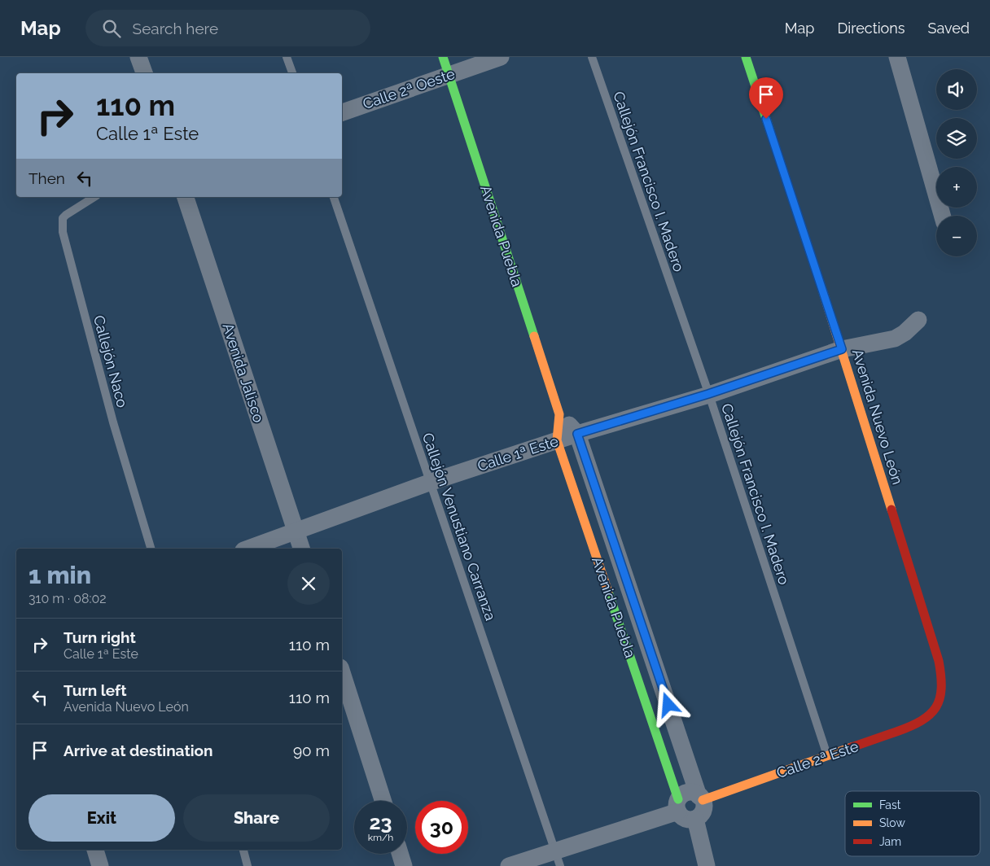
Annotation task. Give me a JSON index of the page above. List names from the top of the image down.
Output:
{
  "streets": {
    "street": [
      "Calle 2ª Oeste",
      "Avenida Puebla",
      "Avenida Jalisco",
      "Avenida Nuevo León",
      "Calle 1ª Este",
      "Calle 2ª Este"
    ],
    "lane": ["Callejón Francisco I. Madero", "Callejón Naco", "Callejón Venustiano Carranza"]
  },
  "crossings": [
    ["Calle 2ª Oeste", "Avenida Puebla"],
    ["Callejón Francisco I. Madero", "Calle 1ª Este"],
    ["Callejón Francisco I. Madero", "Calle 2ª Este"],
    ["Avenida Puebla", "Calle 1ª Este"],
    ["Avenida Puebla", "Calle 2ª Este"],
    ["Avenida Jalisco", "Calle 1ª Este"],
    ["Avenida Nuevo León", "Calle 1ª Este"],
    ["Avenida Nuevo León", "Calle 2ª Este"],
    ["Calle 1ª Este", "Callejón Venustiano Carranza"]
  ],
  "legend": ["Fast", "Slow", "Jam"],
  "page": {
    "header": "Map",
    "search": "Search here",
    "nav": ["Map", "Directions", "Saved"],
    "map_buttons": ["+", "−"],
    "turn": ["110 m", "Calle 1ª Este"],
    "then": "Then",
    "heading": ["1 min", "310 m · 08:02"],
    "list": [
      {
        "name": "Turn right",
        "note": "Calle 1ª Este",
        "value": "110 m"
      },
      {
        "name": "Turn left",
        "note": "Avenida Nuevo León",
        "value": "110 m"
      },
      {
        "name": "Arrive at destination",
        "value": "90 m"
      }
    ],
    "buttons": ["Exit", "Share"],
    "speed": "23 km/h",
    "limit": "30"
  }
}
